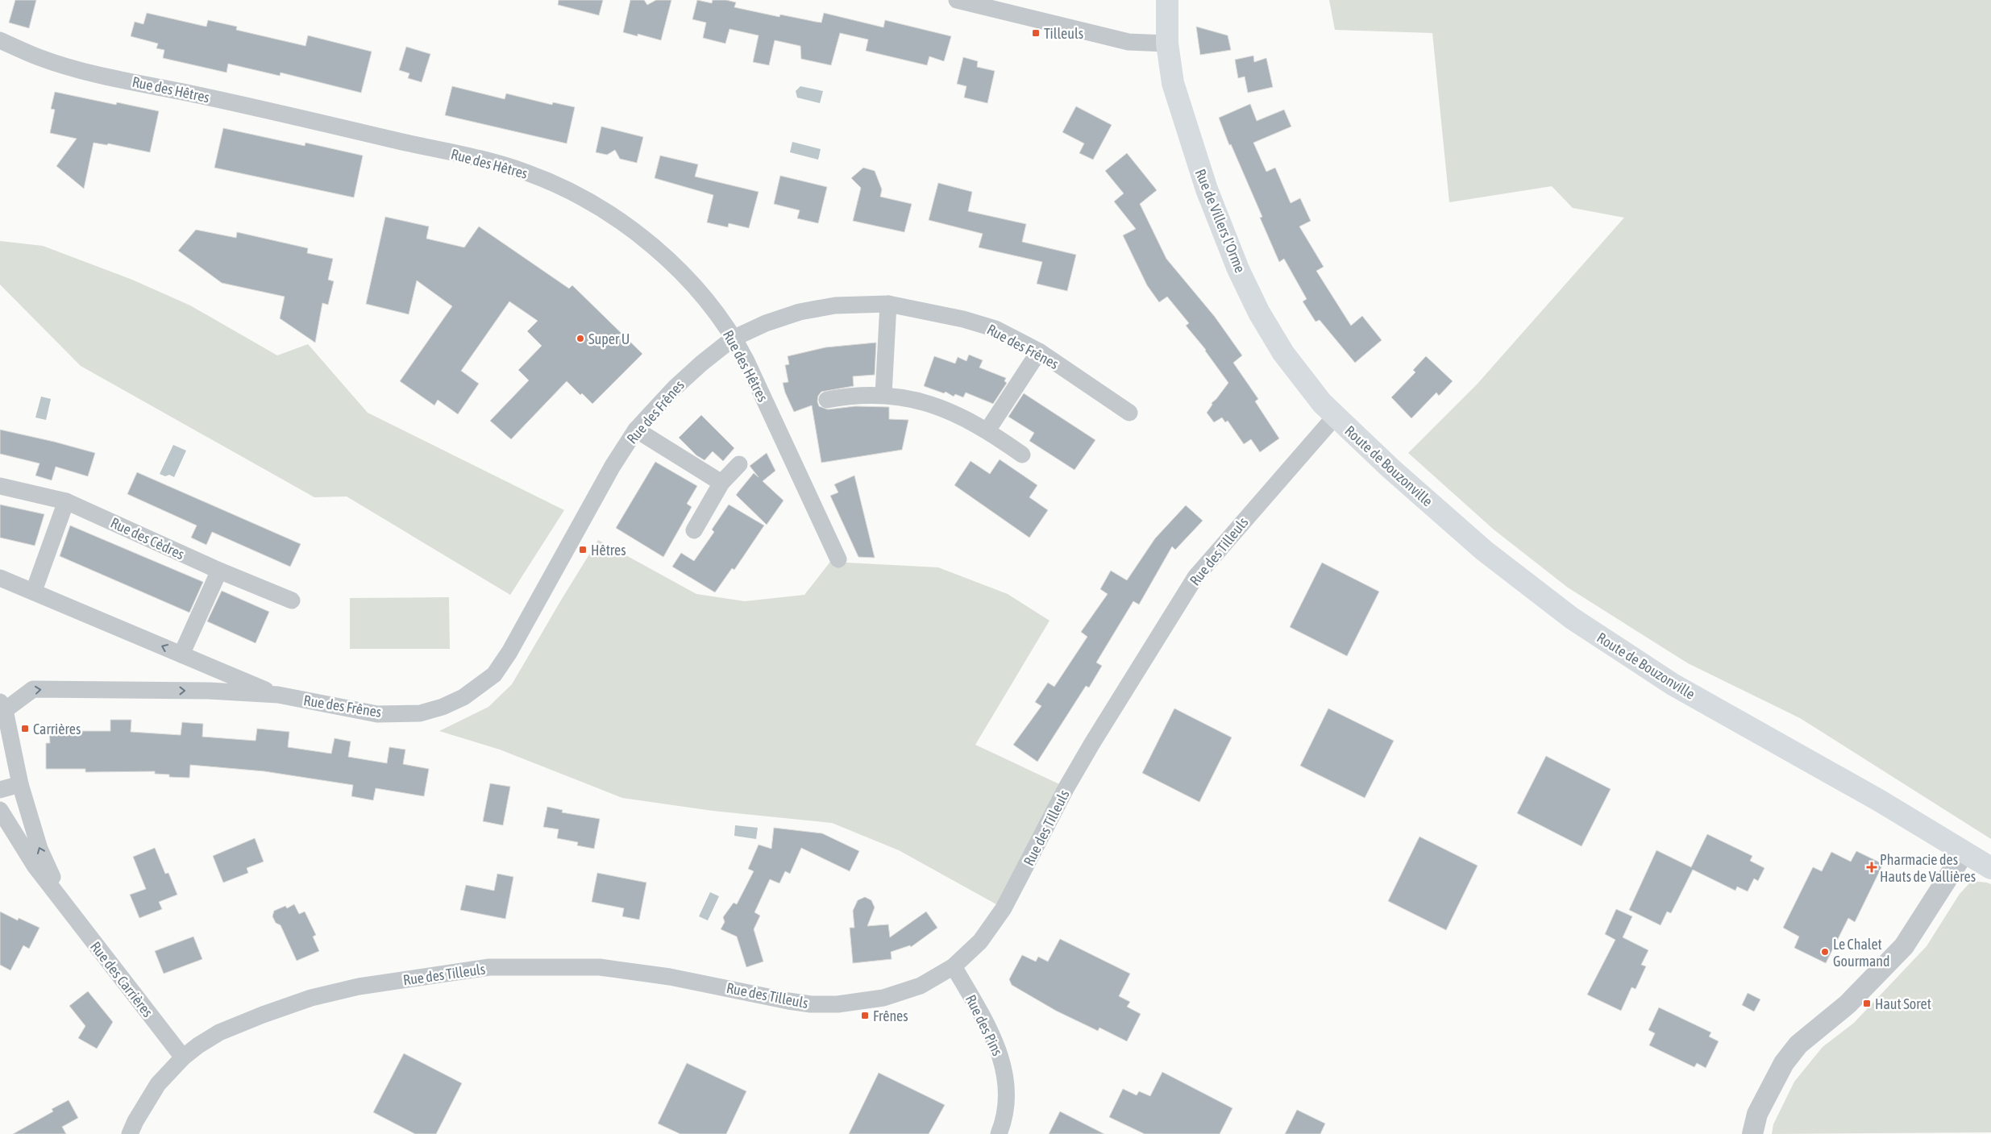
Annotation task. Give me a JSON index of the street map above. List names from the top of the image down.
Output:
{
  "streets": {
    "main road": ["Rue de Villers l'Orme", "Route de Bouzonville"],
    "street": [
      "Rue des Hêtres",
      "Rue des Frênes",
      "Rue des Cèdres",
      "Rue des Tilleuls",
      "Rue des Carrières",
      "Rue des Pins"
    ]
  },
  "crossings": [
    ["Rue des Hêtres", "Rue des Frênes"],
    ["Rue de Villers l'Orme", "Route de Bouzonville"],
    ["Rue de Villers l'Orme", "Rue des Tilleuls"],
    ["Rue des Frênes", "Rue des Carrières"],
    ["Route de Bouzonville", "Rue des Tilleuls"],
    ["Rue des Tilleuls", "Rue des Carrières"],
    ["Rue des Tilleuls", "Rue des Pins"]
  ],
  "places": {
    "transit": [
      "Tilleuls",
      "Hêtres",
      "Carrières",
      "Haut Soret",
      "Frênes"
    ],
    "other": ["Super U", "Le Chalet Gourmand"],
    "health": ["Pharmacie des Hauts de Vallières"]
  }
}
